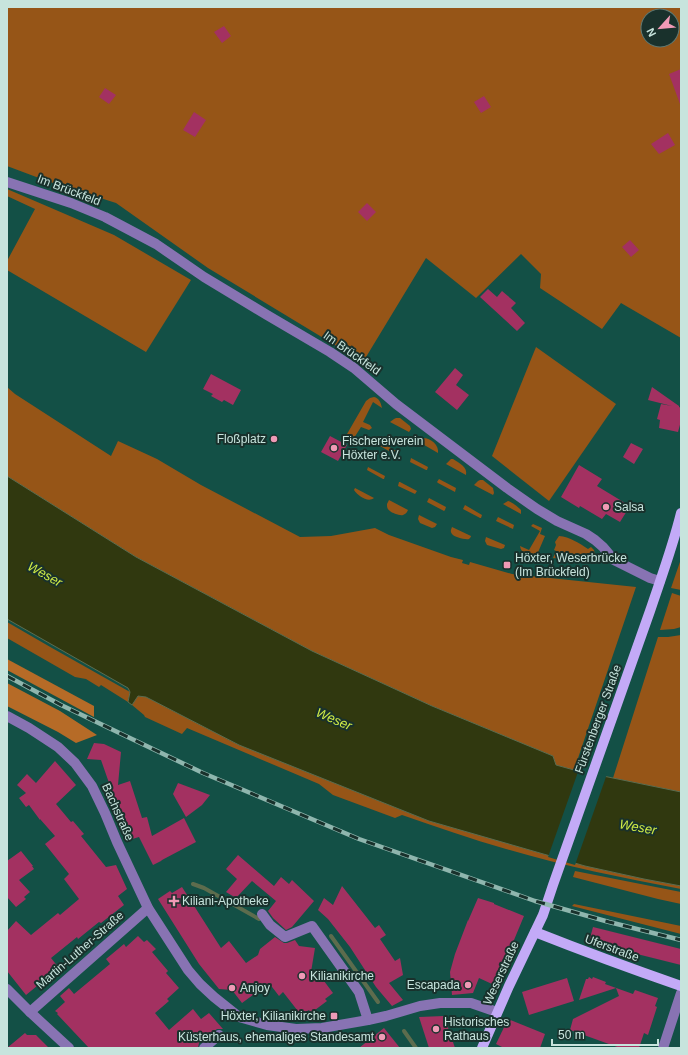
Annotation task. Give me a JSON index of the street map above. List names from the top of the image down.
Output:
{
  "streets": {
    "main road": ["Fürstenberger Straße", "Uferstraße", "Weserstraße"],
    "street": ["Im Brückfeld", "Bachstraße", "Martin-Luther-Straße"]
  },
  "crossings": [
    ["Im Brückfeld", "Fürstenberger Straße"],
    ["Fürstenberger Straße", "Uferstraße"],
    ["Fürstenberger Straße", "Weserstraße"],
    ["Bachstraße", "Martin-Luther-Straße"],
    ["Bachstraße", "Weserstraße"],
    ["Uferstraße", "Weserstraße"]
  ],
  "water": ["Weser"],
  "places": {
    "other": [
      "Floßplatz",
      "Fischereiverein Höxter e.V.",
      "Salsa",
      "Kilianikirche",
      "Escapada",
      "Anjoy",
      "Historisches Rathaus",
      "Küsterhaus, ehemaliges Standesamt"
    ],
    "transit": ["Höxter, Weserbrücke (Im Brückfeld)", "Höxter, Kilianikirche"],
    "health": ["Kiliani-Apotheke"]
  },
  "scale_bar": "50 m",
  "north": "bottom left"
}
